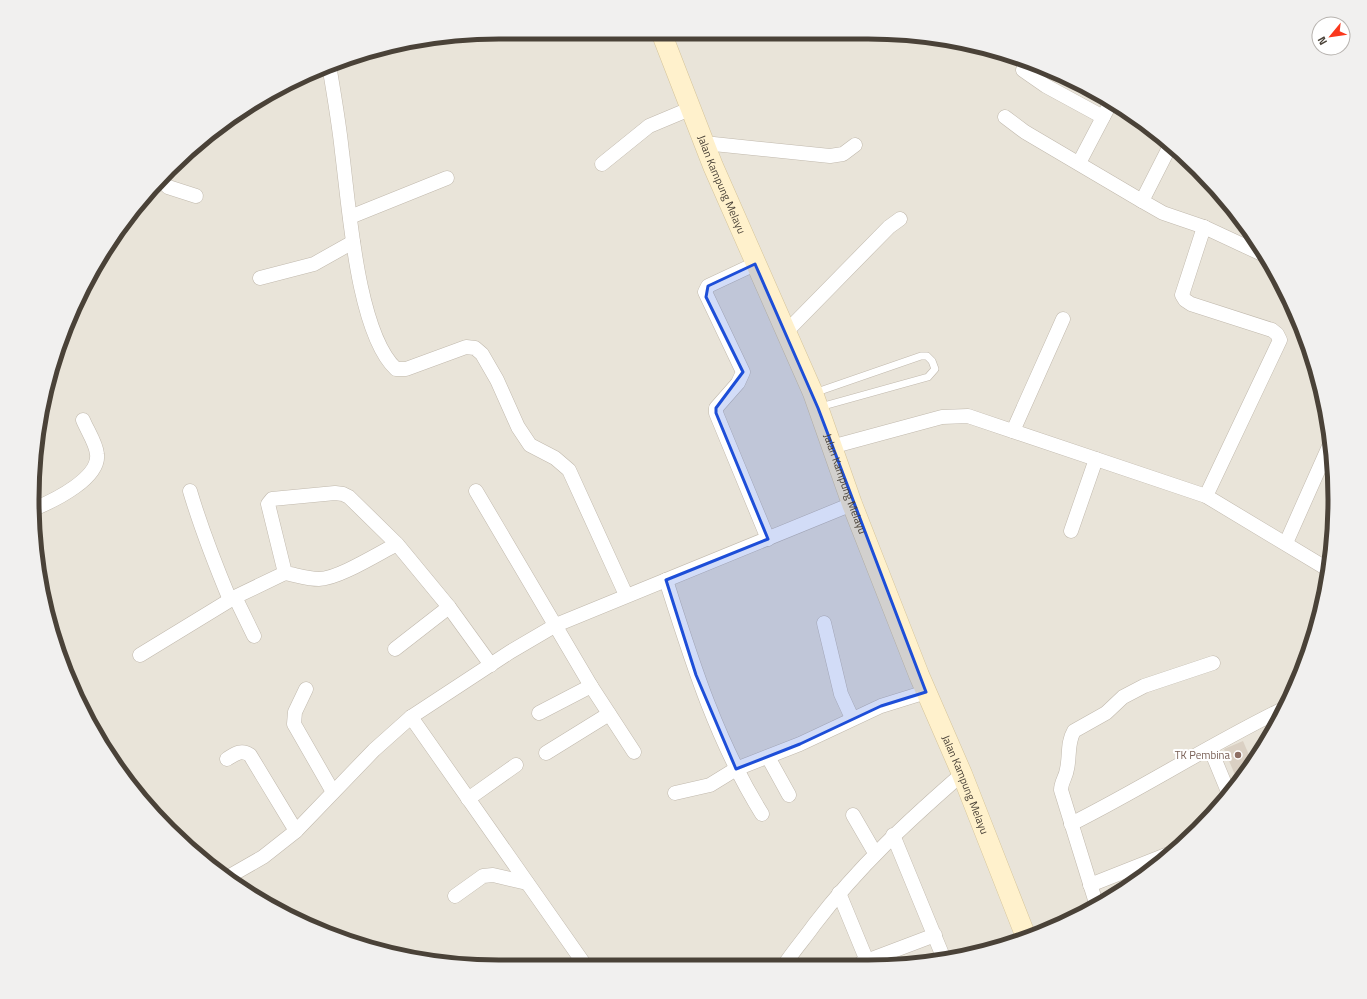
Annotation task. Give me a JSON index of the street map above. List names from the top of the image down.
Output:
{
  "streets": {
    "main road": ["Jalan Kampung Melayu"]
  },
  "places": ["TK Pembina"],
  "north": "bottom left"
}
